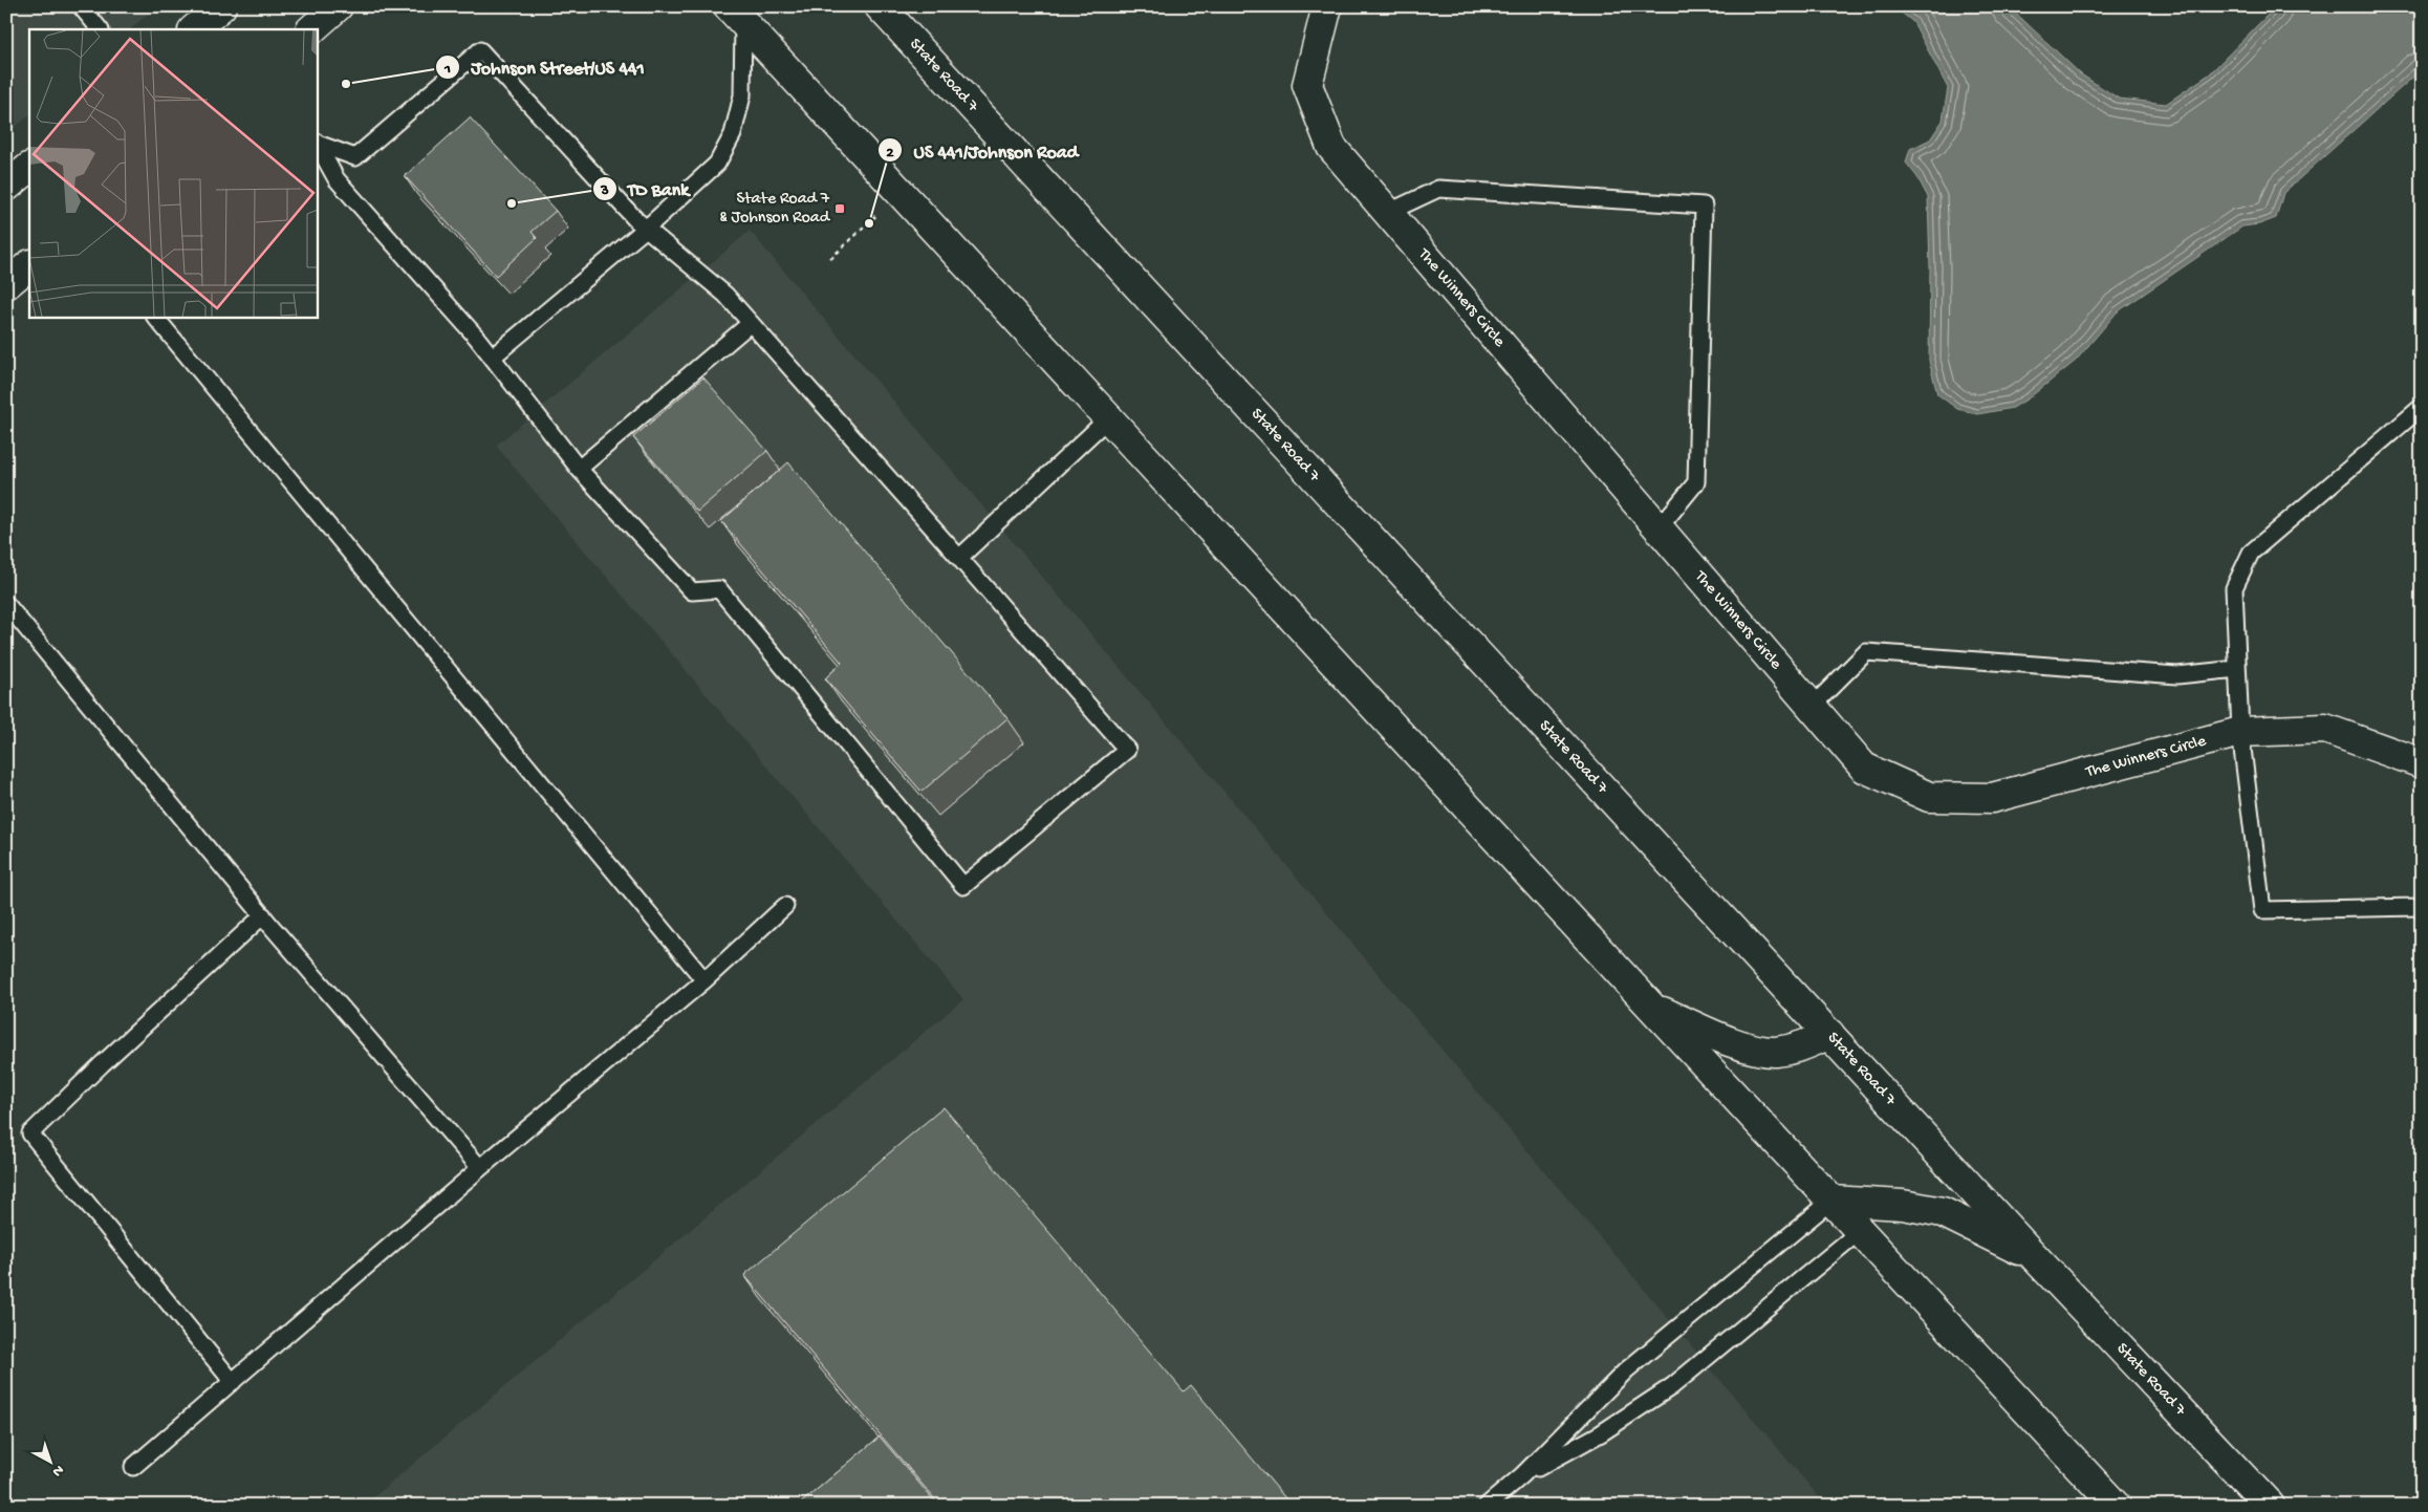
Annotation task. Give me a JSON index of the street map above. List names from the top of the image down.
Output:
{
  "streets": {
    "main road": ["State Road 7", "The Winners Circle"]
  },
  "places": {
    "other": ["Johnson Street/US 441", "TD Bank", "US 441/Johnson Road"],
    "transit": ["State Road 7 & Johnson Road"]
  },
  "north": "bottom right"
}
